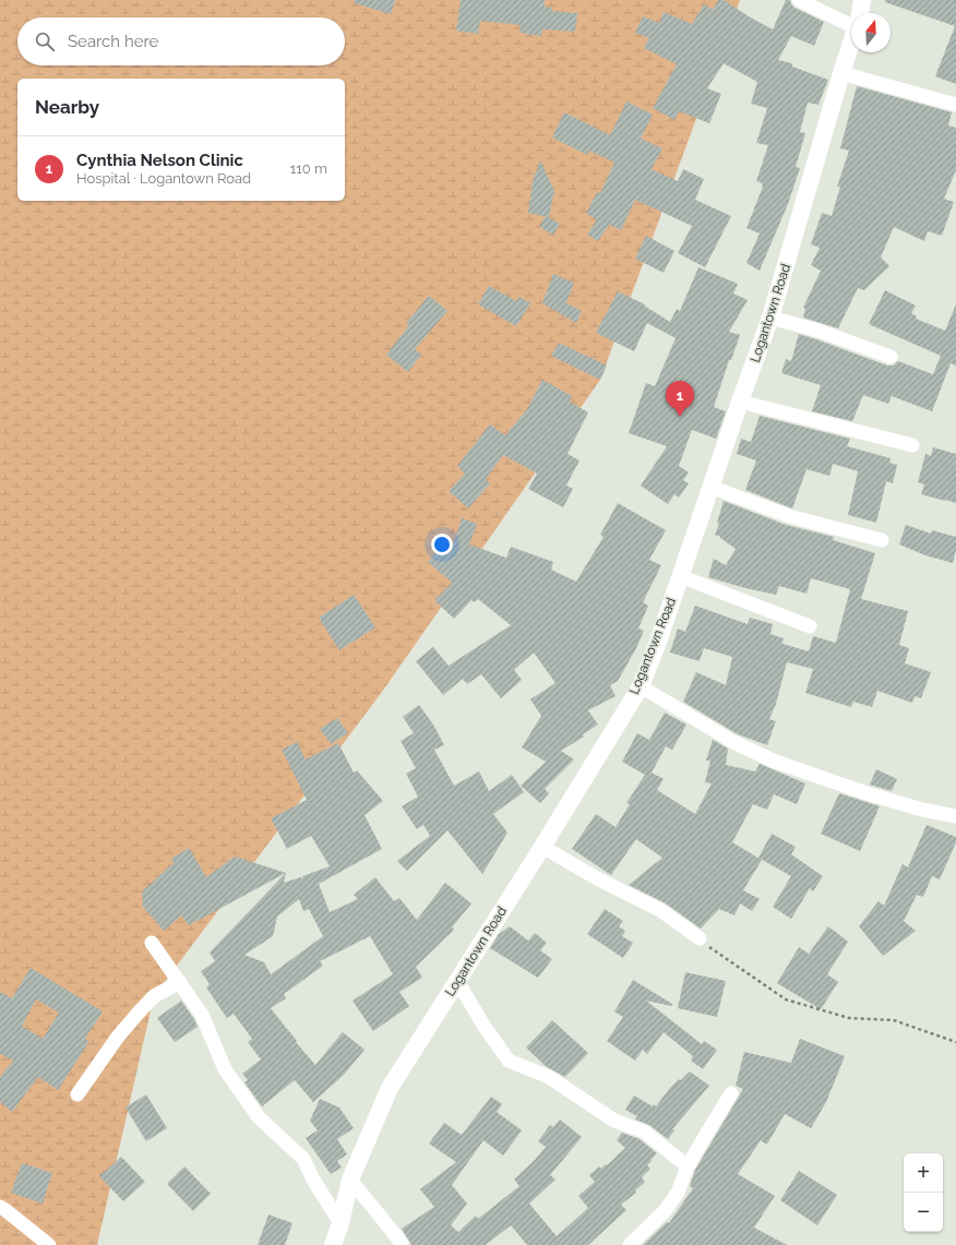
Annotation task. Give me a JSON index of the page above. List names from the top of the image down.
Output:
{
  "streets": {
    "street": ["Logantown Road"]
  },
  "north": "top",
  "page": {
    "search": "Search here",
    "heading": "Nearby",
    "list": [
      {
        "mark": "1",
        "name": "Cynthia Nelson Clinic",
        "note": "Hospital · Logantown Road",
        "value": "110 m"
      }
    ],
    "pins": "1",
    "map_buttons": ["+", "−"]
  }
}
